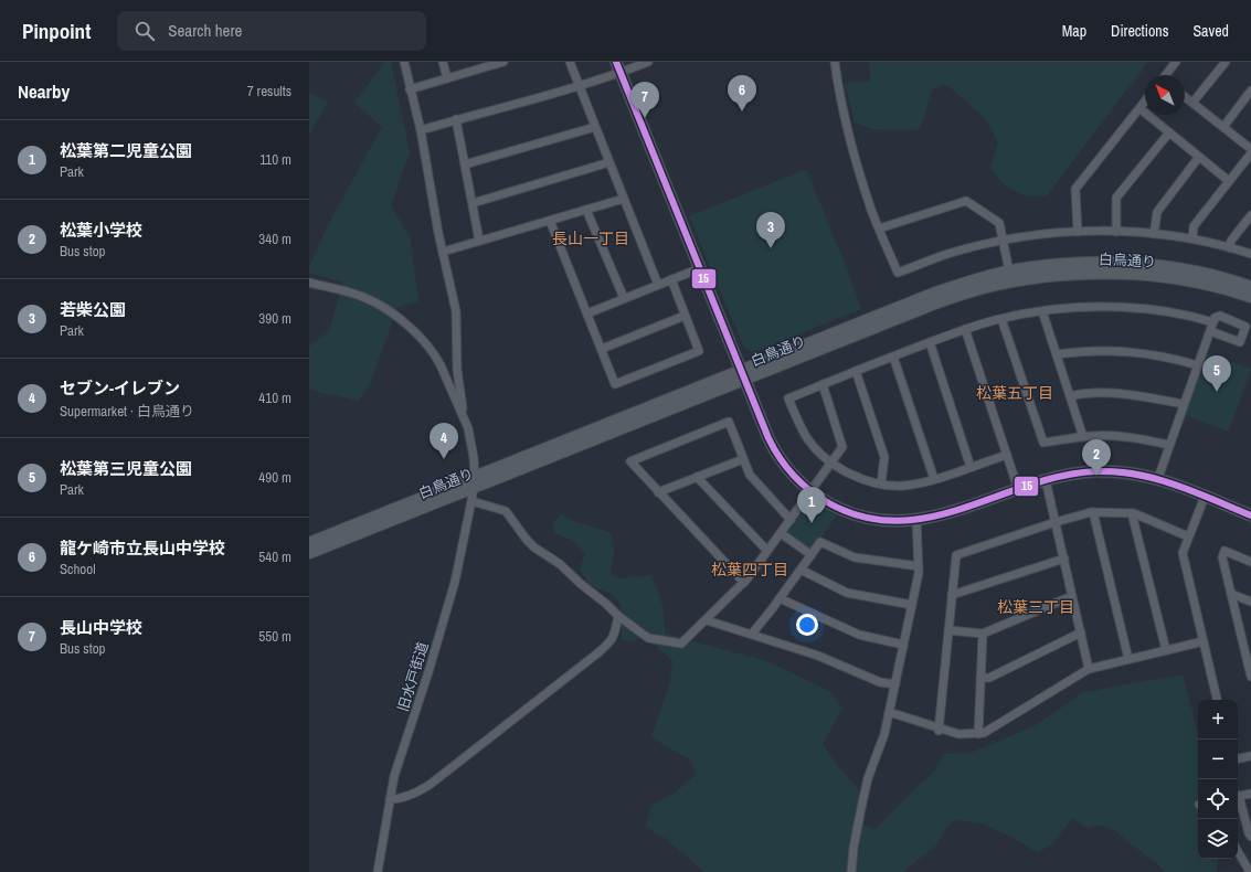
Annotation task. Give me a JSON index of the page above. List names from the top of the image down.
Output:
{
  "streets": {
    "main road": ["白鳥通り"],
    "street": ["旧水戸街道"]
  },
  "crossings": [
    ["白鳥通り", "旧水戸街道"]
  ],
  "districts": [
    "長山一丁目",
    "松葉五丁目",
    "松葉四丁目",
    "松葉三丁目"
  ],
  "lines": ["transit line 15"],
  "north": "top left",
  "page": {
    "header": "Pinpoint",
    "search": "Search here",
    "nav": ["Map", "Directions", "Saved"],
    "heading": ["Nearby", "7 results"],
    "pins": [
      "6",
      "7",
      "3",
      "5",
      "4",
      "2",
      "1"
    ],
    "list": [
      {
        "mark": "1",
        "name": "松葉第二児童公園",
        "note": "Park",
        "value": "110 m"
      },
      {
        "mark": "2",
        "name": "松葉小学校",
        "note": "Bus stop",
        "value": "340 m"
      },
      {
        "mark": "3",
        "name": "若柴公園",
        "note": "Park",
        "value": "390 m"
      },
      {
        "mark": "4",
        "name": "セブン-イレブン",
        "note": "Supermarket · 白鳥通り",
        "value": "410 m"
      },
      {
        "mark": "5",
        "name": "松葉第三児童公園",
        "note": "Park",
        "value": "490 m"
      },
      {
        "mark": "6",
        "name": "龍ケ崎市立長山中学校",
        "note": "School",
        "value": "540 m"
      },
      {
        "mark": "7",
        "name": "長山中学校",
        "note": "Bus stop",
        "value": "550 m"
      }
    ],
    "map_buttons": ["+", "−"]
  }
}
